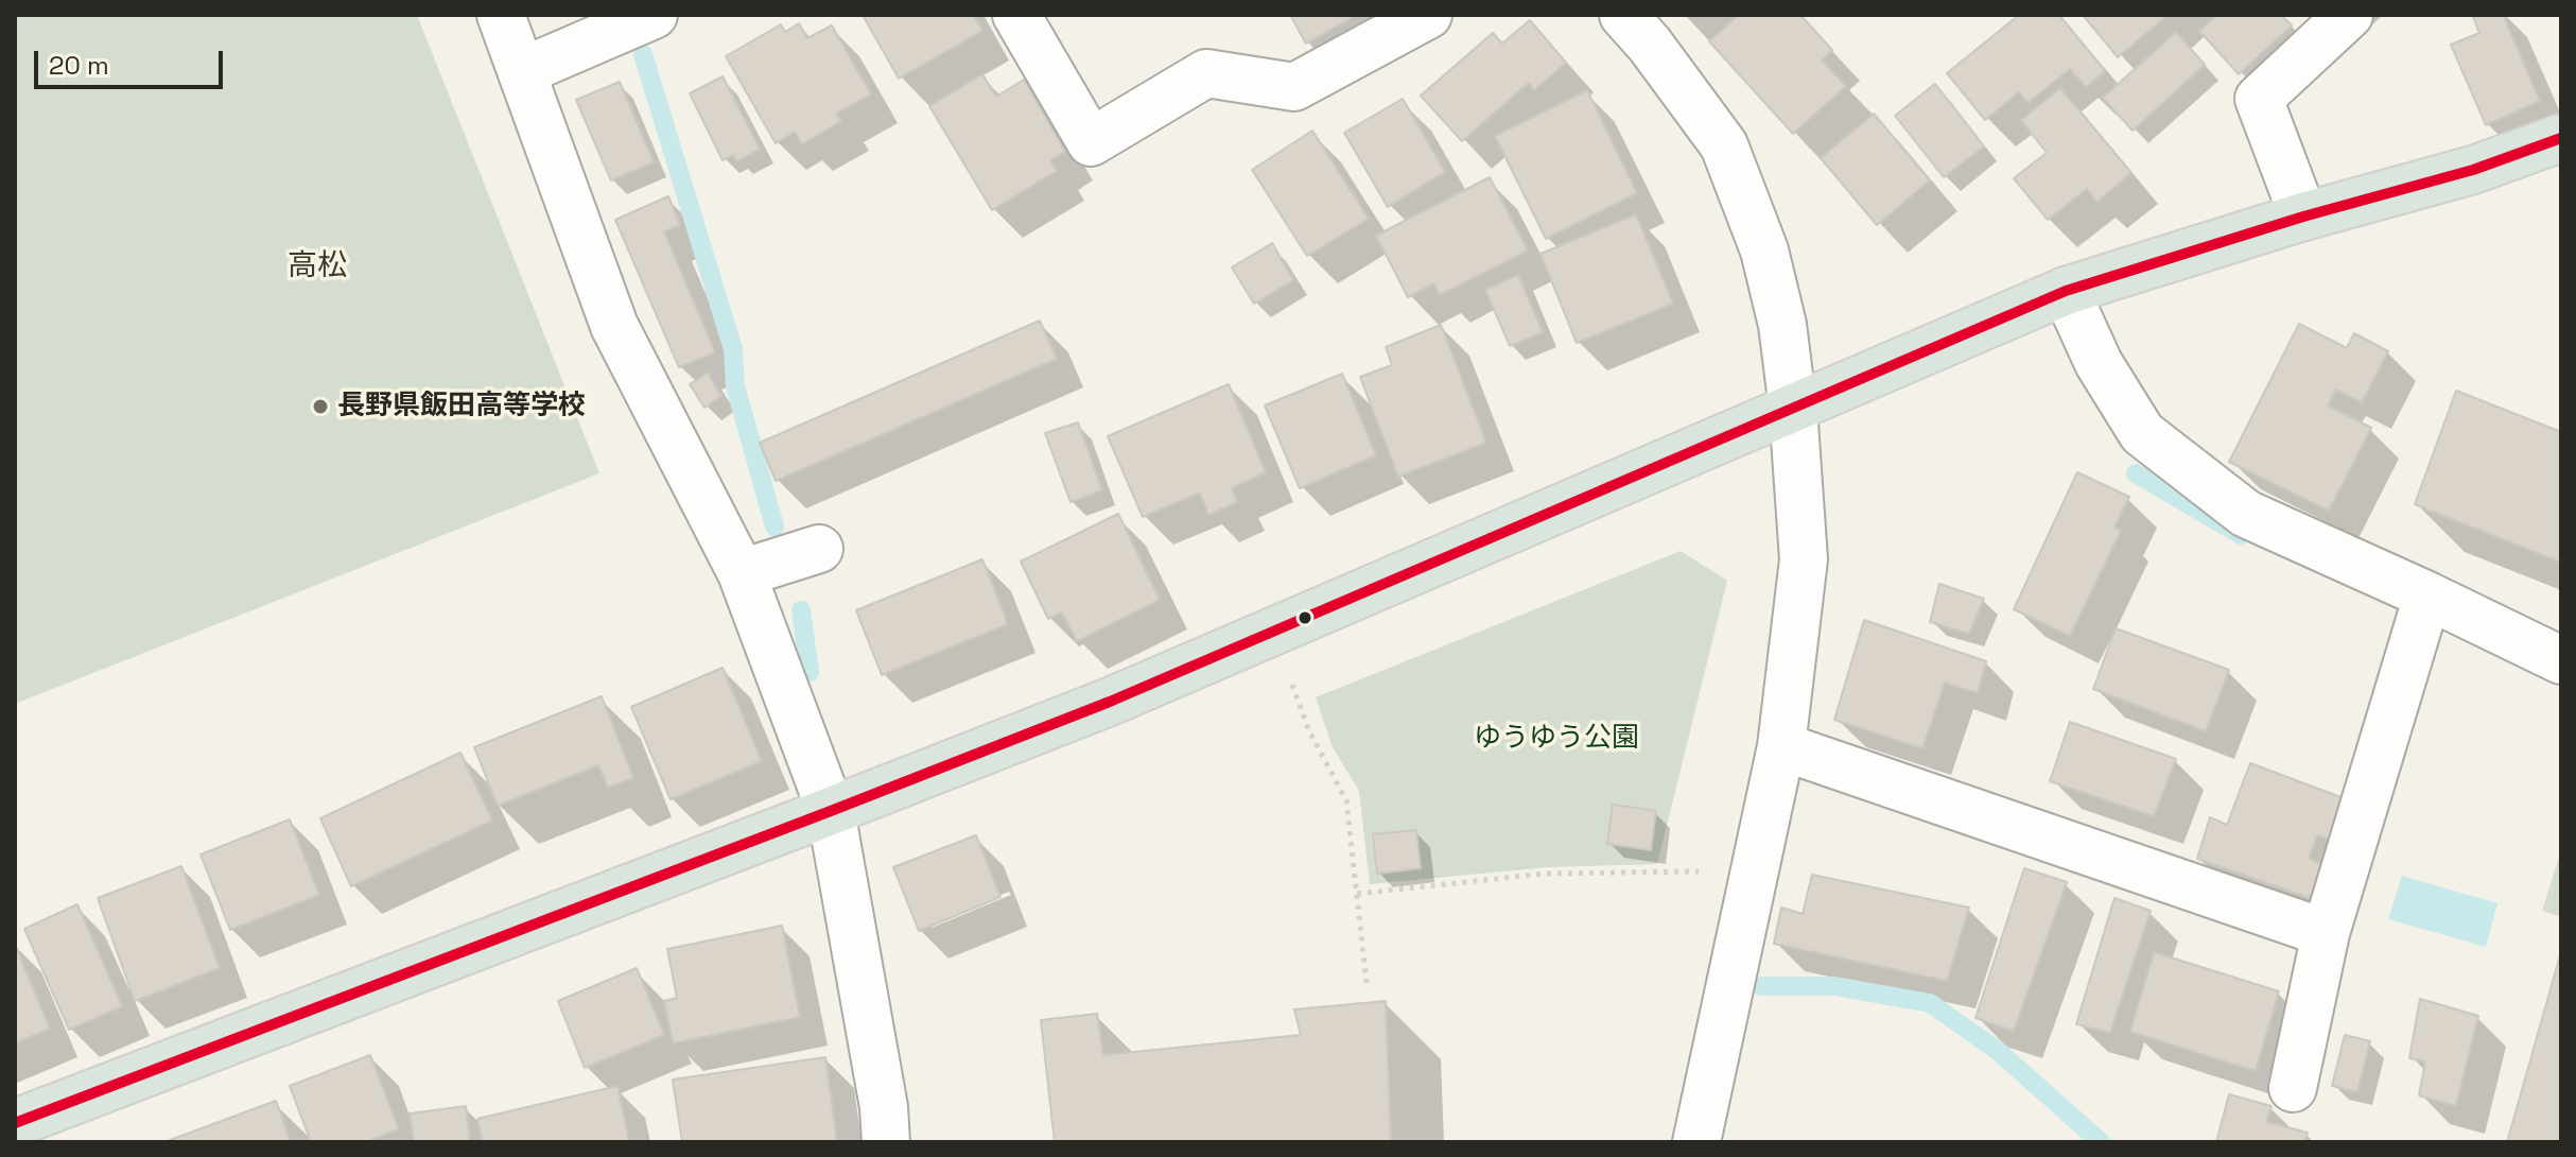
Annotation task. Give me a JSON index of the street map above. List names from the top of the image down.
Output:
{
  "districts": ["高松"],
  "parks": ["ゆうゆう公園"],
  "places": ["長野県飯田高等学校"],
  "scale_bar": "20 m"
}
